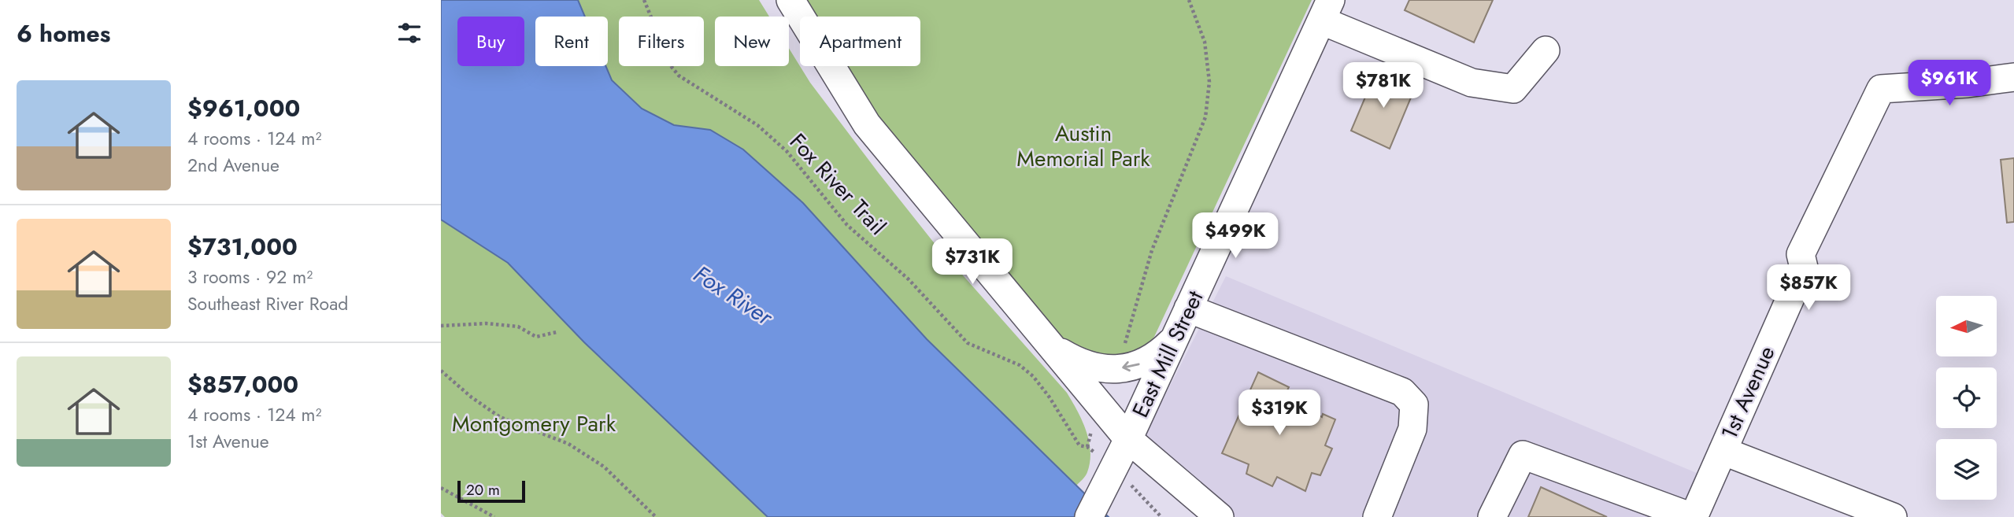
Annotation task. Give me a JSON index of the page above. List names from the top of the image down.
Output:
{
  "streets": {
    "street": ["East Mill Street", "1st Avenue"],
    "path": ["Fox River Trail"]
  },
  "crossings": [
    ["Fox River Trail", "East Mill Street"]
  ],
  "water": ["Fox River"],
  "parks": ["Austin Memorial Park", "Montgomery Park"],
  "scale_bar": "20 m",
  "north": "left",
  "page": {
    "heading": "6 homes",
    "chip": [
      "Buy",
      "Rent",
      "Filters",
      "New",
      "Apartment"
    ],
    "price": [
      "$961K",
      "$781K",
      "$499K",
      "$731K",
      "$857K",
      "$319K"
    ],
    "list": [
      {
        "name": "$961,000",
        "note": "4 rooms · 124 m² · 2nd Avenue"
      },
      {
        "name": "$731,000",
        "note": "3 rooms · 92 m² · Southeast River Road"
      },
      {
        "name": "$857,000",
        "note": "4 rooms · 124 m² · 1st Avenue"
      }
    ],
    "scale": "20 m"
  }
}
